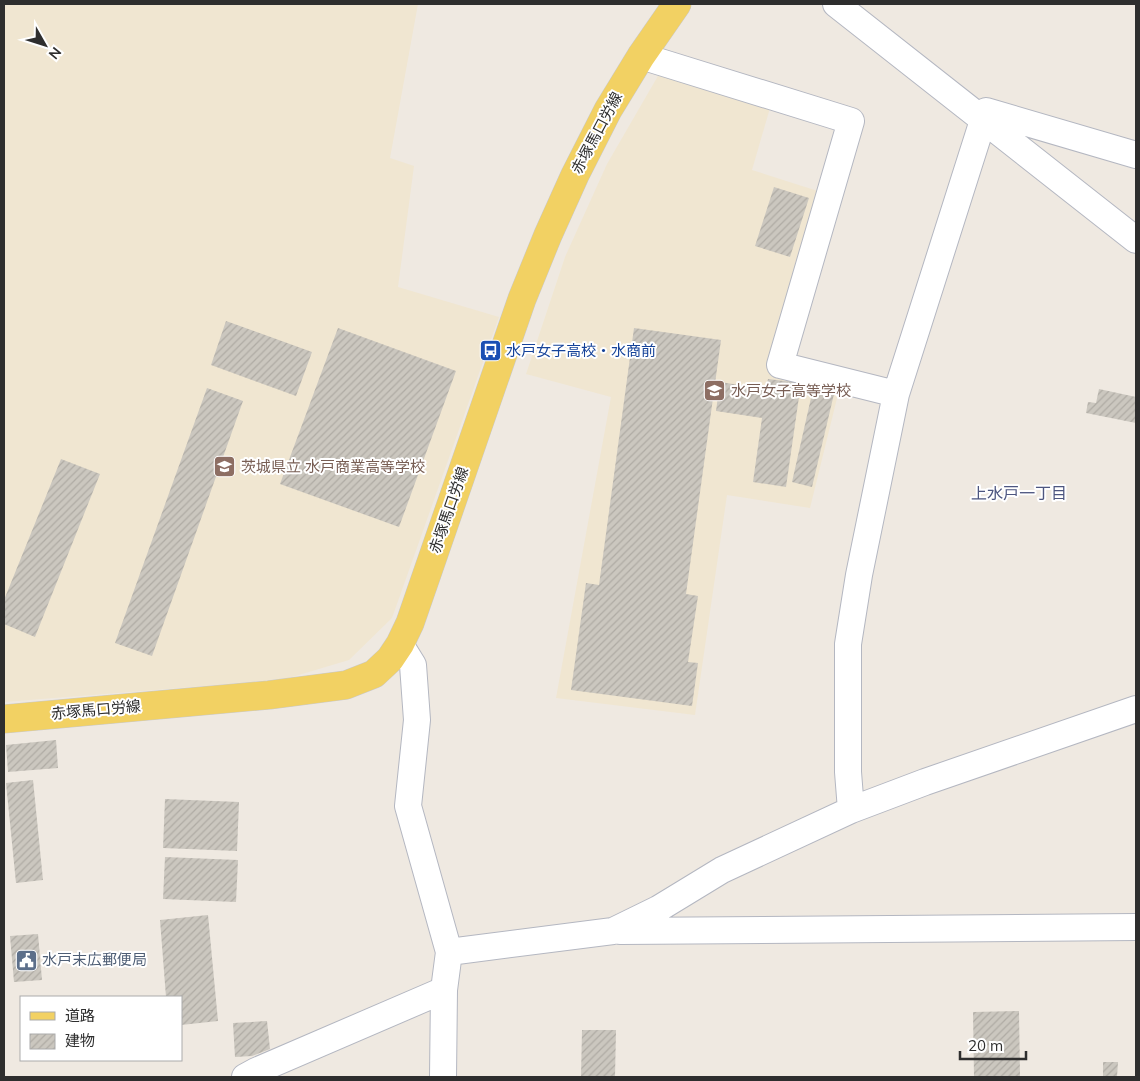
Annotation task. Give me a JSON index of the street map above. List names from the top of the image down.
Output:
{
  "streets": {
    "main road": ["赤塚馬口労線"]
  },
  "districts": ["上水戸一丁目"],
  "places": {
    "bus stop": ["水戸女子高校・水商前"],
    "school or university": ["水戸女子高等学校", "茨城県立 水戸商業高等学校"],
    "public building": ["水戸末広郵便局"]
  },
  "legend": ["道路", "建物"],
  "scale_bar": "20 m",
  "north": "bottom right"
}
